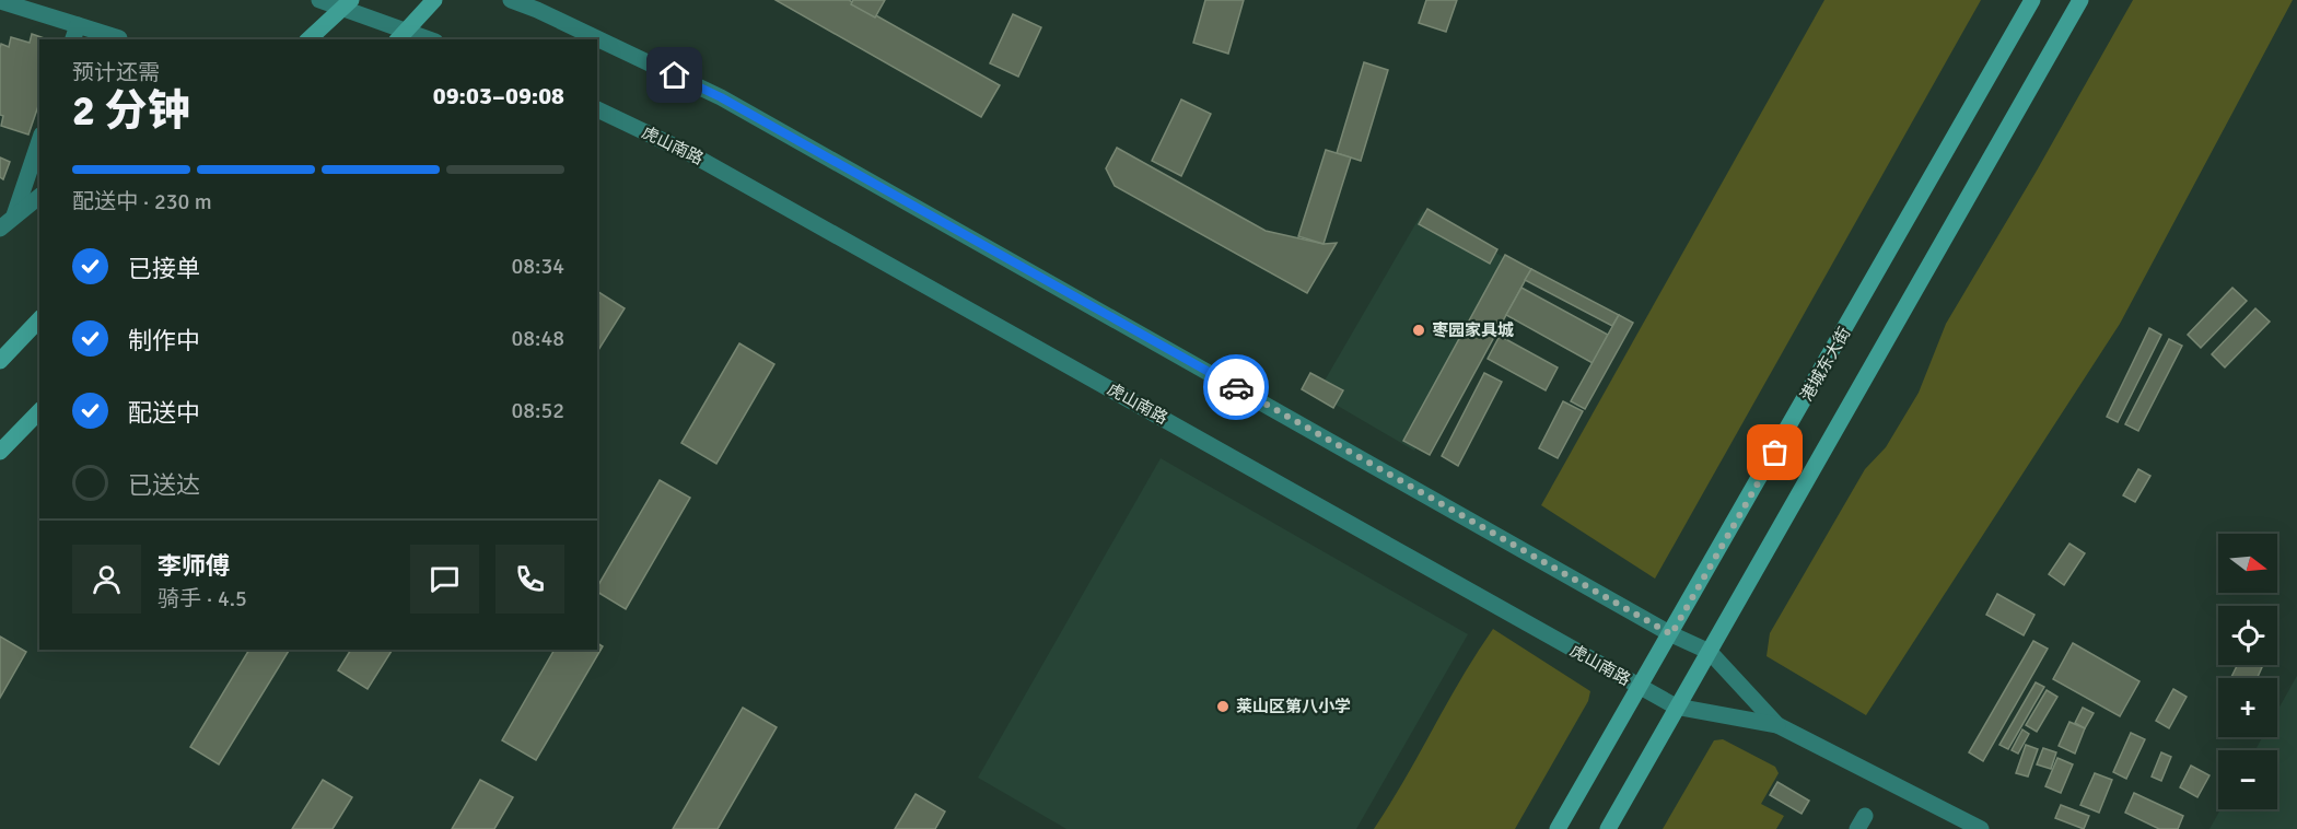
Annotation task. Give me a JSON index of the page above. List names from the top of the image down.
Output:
{
  "streets": {
    "main road": ["港城东大街"],
    "street": ["虎山南路"]
  },
  "crossings": [
    ["虎山南路", "港城东大街"]
  ],
  "places": ["枣园家具城", "莱山区第八小学"],
  "north": "right",
  "page": {
    "heading": ["2 分钟", "预计还需", "09:03–09:08"],
    "panel": ["李师傅", "骑手 · 4.5"],
    "bar": "配送中 · 230 m",
    "list": [
      ["已接单", "08:34"],
      ["制作中", "08:48"],
      ["配送中", "08:52"],
      "已送达"
    ],
    "map_buttons": ["+", "−"]
  }
}
